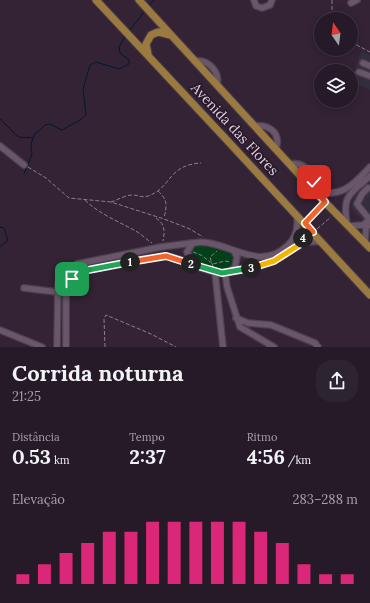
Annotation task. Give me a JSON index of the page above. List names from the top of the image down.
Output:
{
  "streets": {
    "main road": ["Avenida das Flores"]
  },
  "north": "top",
  "page": {
    "pins": [
      "4",
      "1",
      "2",
      "3"
    ],
    "heading": ["Corrida noturna", "21:25"],
    "stats": [
      ["Distância", "0.53 km"],
      ["Tempo", "2:37"],
      ["Ritmo", "4:56 /km"]
    ],
    "chart": ["Elevação", "283–288 m"]
  }
}
